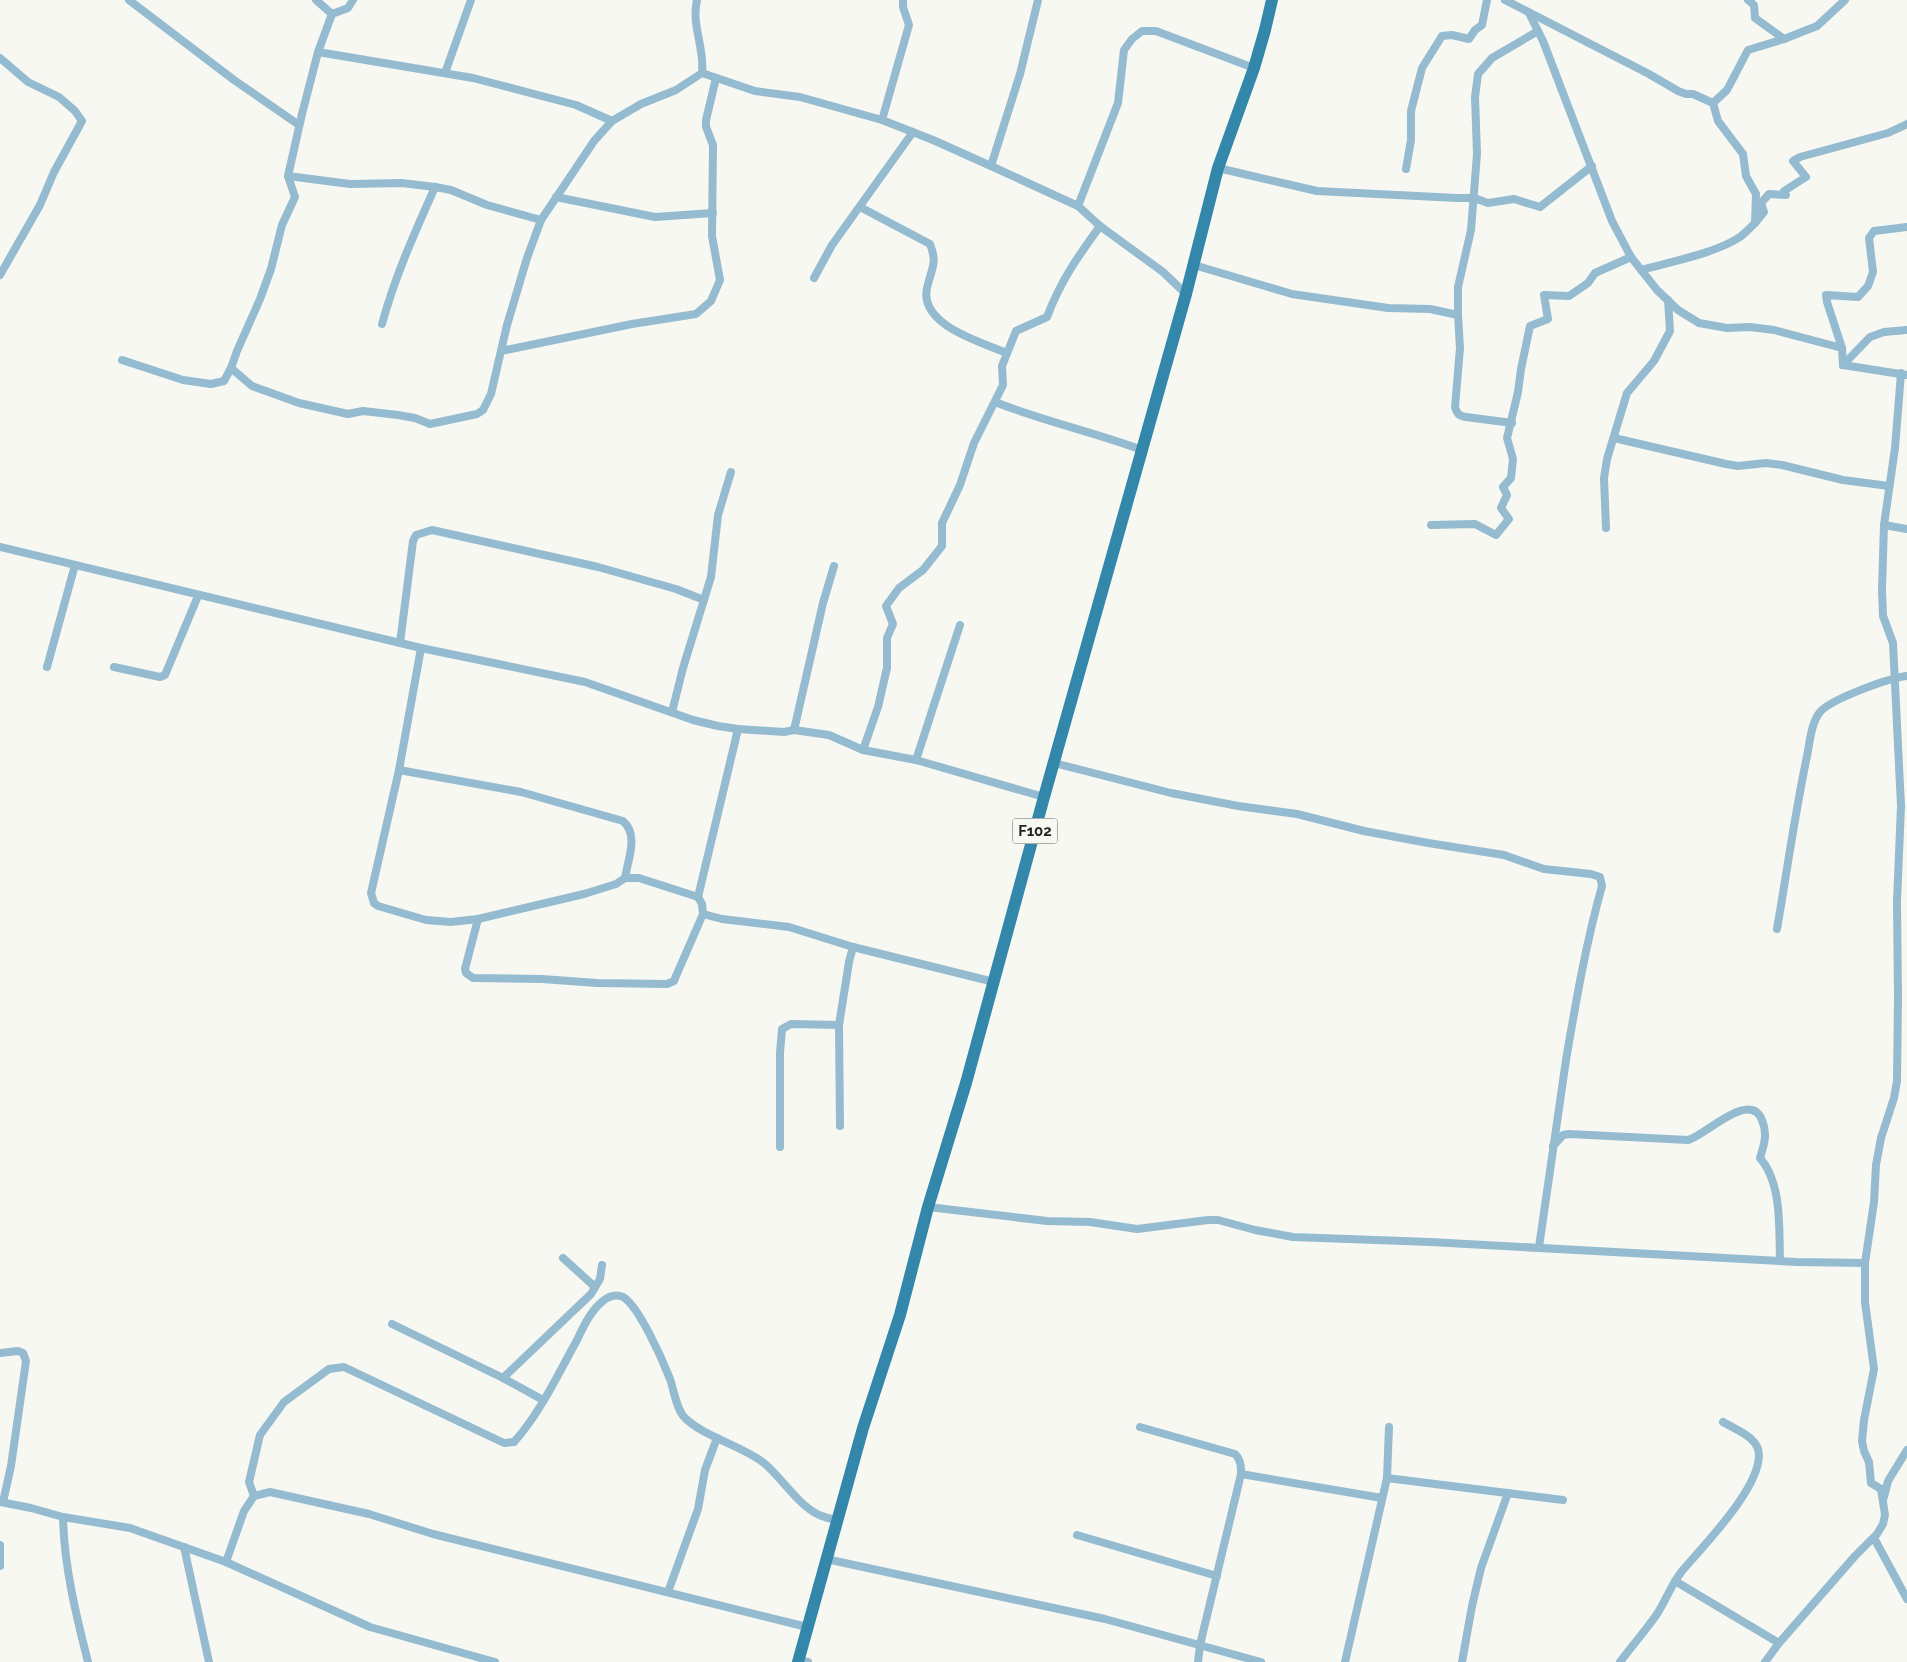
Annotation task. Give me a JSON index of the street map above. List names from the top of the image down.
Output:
{
  "streets": {
    "main road": ["F102"]
  }
}
